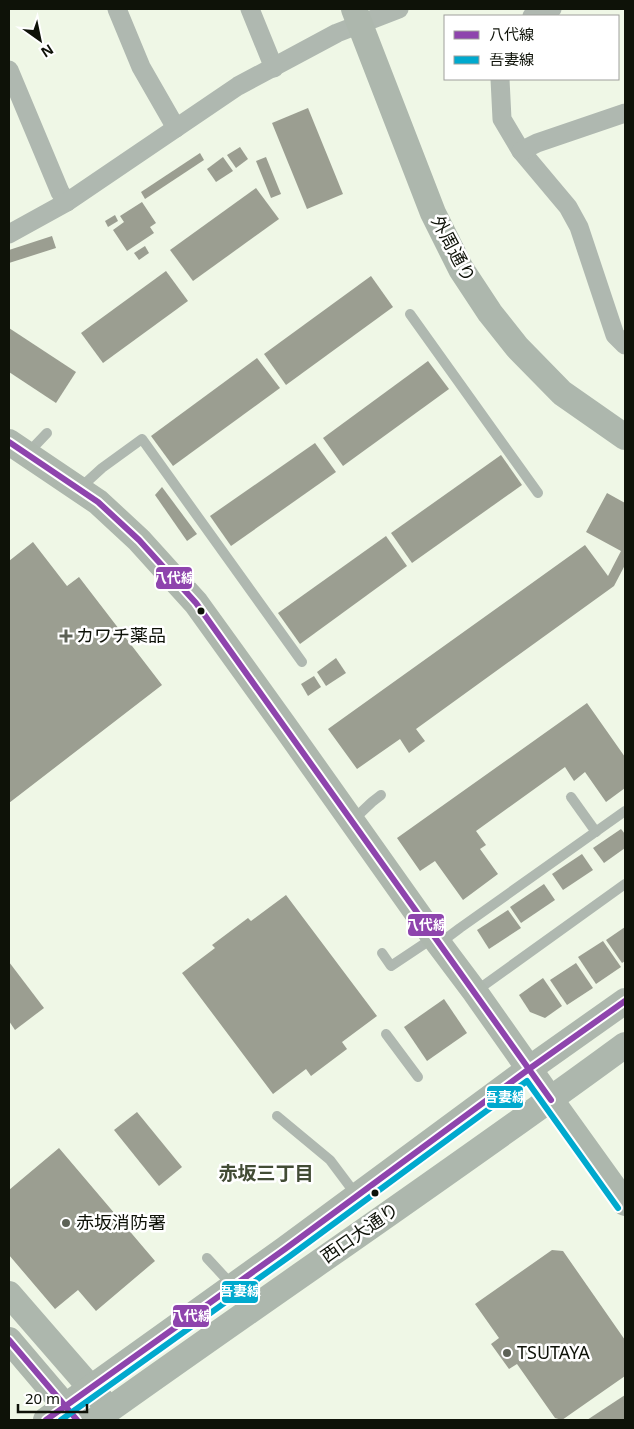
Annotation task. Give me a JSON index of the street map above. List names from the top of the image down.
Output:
{
  "streets": {
    "street": ["外周通り", "西口大通り"]
  },
  "districts": ["赤坂三丁目"],
  "places": {
    "health": ["カワチ薬品"],
    "other": ["赤坂消防署", "TSUTAYA"]
  },
  "lines": ["transit line 八代線", "transit line 吾妻線"],
  "legend": ["八代線", "吾妻線"],
  "scale_bar": "20 m",
  "north": "bottom right"
}
